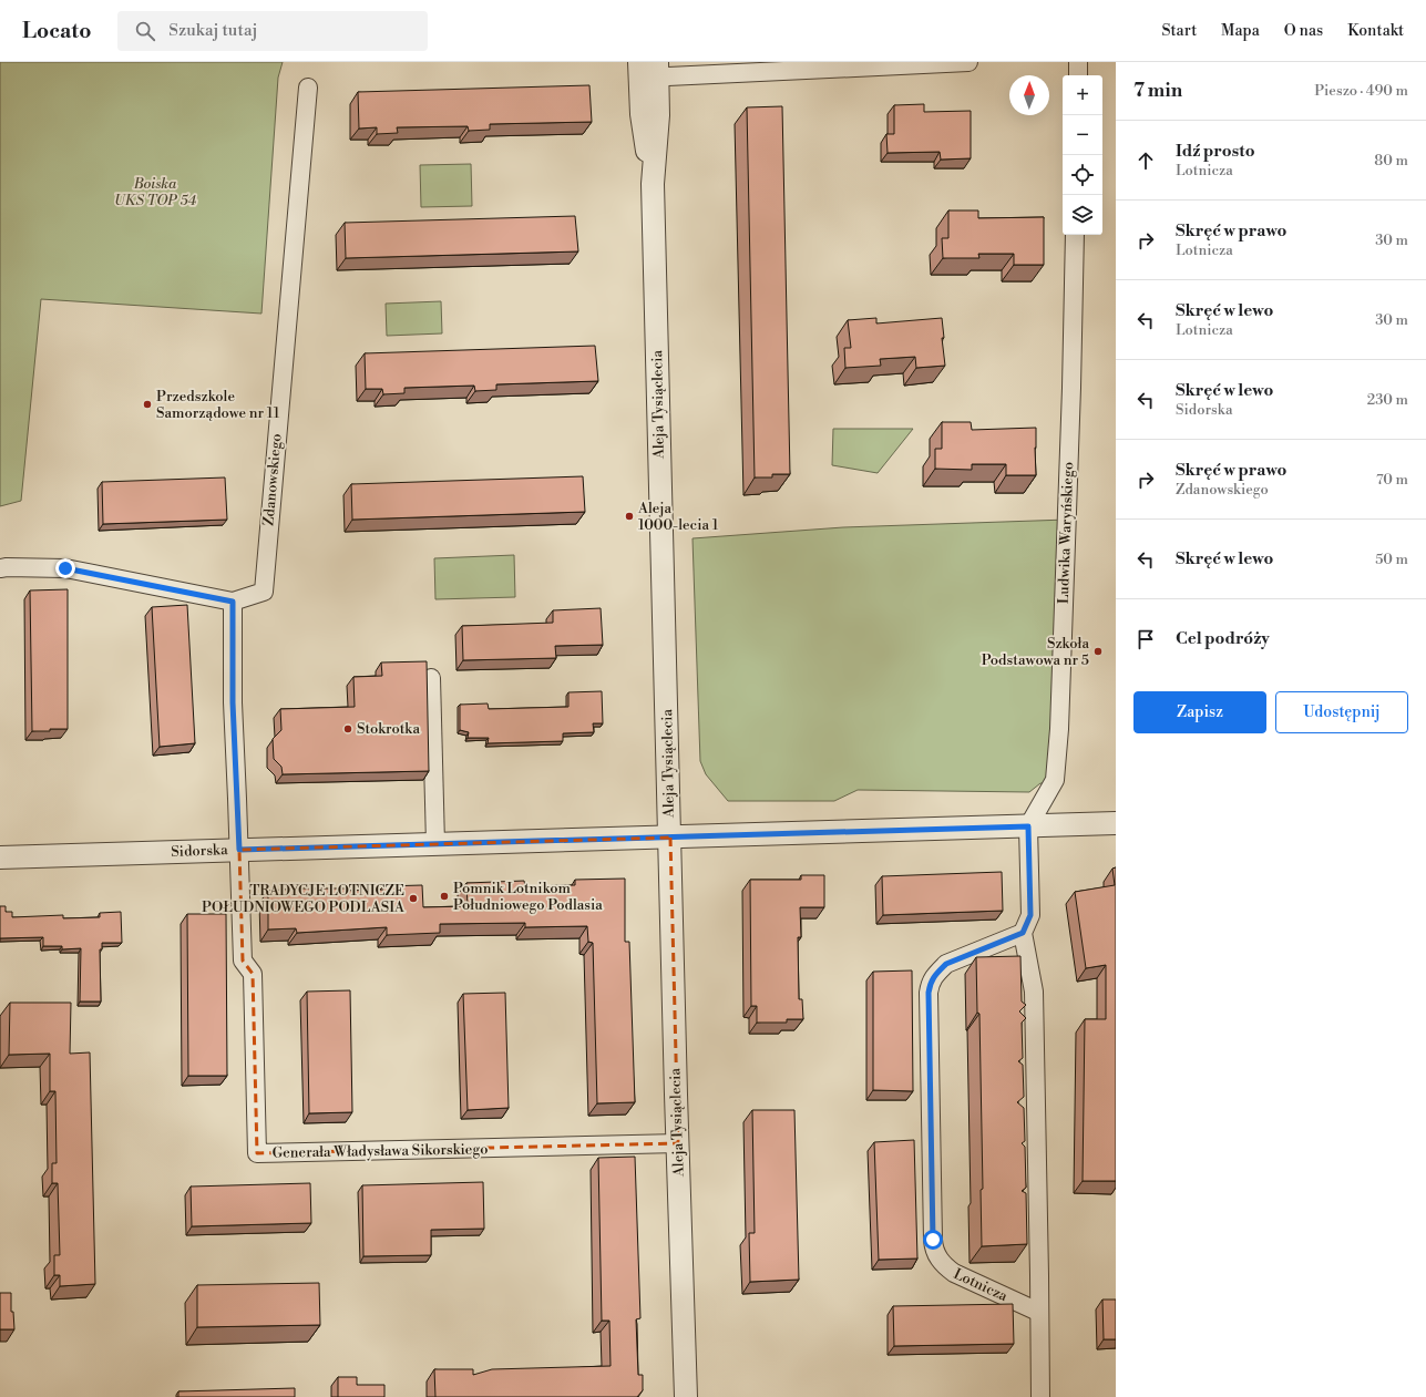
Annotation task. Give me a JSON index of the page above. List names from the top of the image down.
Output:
{
  "streets": {
    "street": [
      "Aleja Tysiąclecia",
      "Zdanowskiego",
      "Ludwika Waryńskiego",
      "Sidorska",
      "Generała Władysława Sikorskiego",
      "Lotnicza"
    ]
  },
  "crossings": [
    ["Aleja Tysiąclecia", "Sidorska"],
    ["Aleja Tysiąclecia", "Generała Władysława Sikorskiego"],
    ["Ludwika Waryńskiego", "Sidorska"],
    ["Sidorska", "Generała Władysława Sikorskiego"]
  ],
  "parks": ["Boiska UKS TOP 54"],
  "places": [
    "Przedszkole Samorządowe nr 11",
    "Aleja 1000-lecia 1",
    "Szkoła Podstawowa nr 5",
    "Stokrotka",
    "Pomnik Lotnikom Południowego Podlasia",
    "TRADYCJE LOTNICZE POŁUDNIOWEGO PODLASIA"
  ],
  "north": "top",
  "page": {
    "header": "Locato",
    "search": "Szukaj tutaj",
    "nav": [
      "Start",
      "Mapa",
      "O nas",
      "Kontakt"
    ],
    "heading": ["7 min", "Pieszo · 490 m"],
    "map_buttons": ["+", "−"],
    "list": [
      ["Idź prosto", "Lotnicza", "80 m"],
      ["Skręć w prawo", "Lotnicza", "30 m"],
      ["Skręć w lewo", "Lotnicza", "30 m"],
      ["Skręć w lewo", "Sidorska", "230 m"],
      ["Skręć w prawo", "Zdanowskiego", "70 m"],
      ["Skręć w lewo", "50 m"],
      "Cel podróży"
    ],
    "buttons": ["Zapisz", "Udostępnij"]
  }
}
